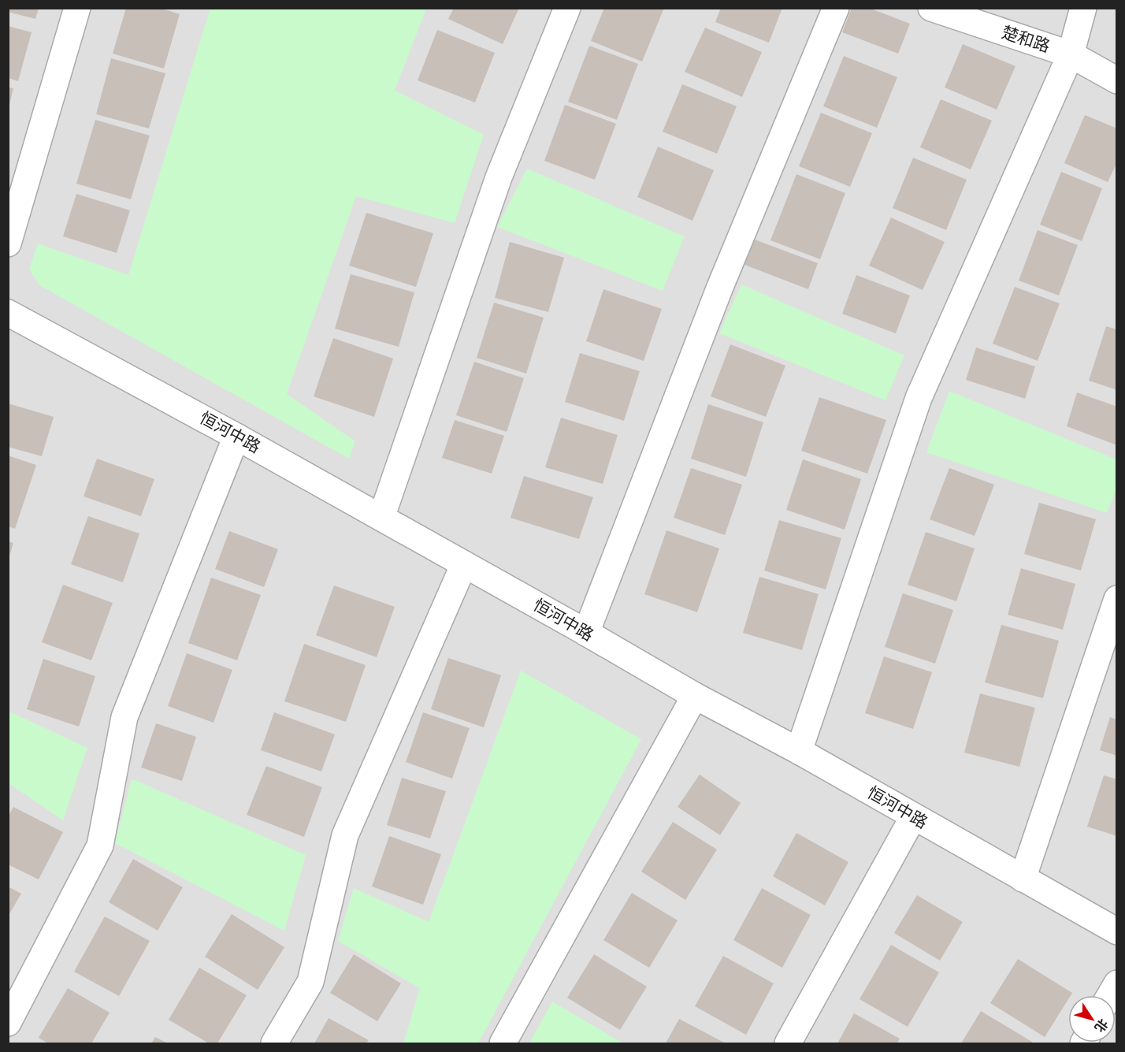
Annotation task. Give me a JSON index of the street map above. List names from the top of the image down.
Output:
{
  "streets": {
    "street": ["楚和路", "恒河中路"]
  },
  "north": "bottom right"
}
